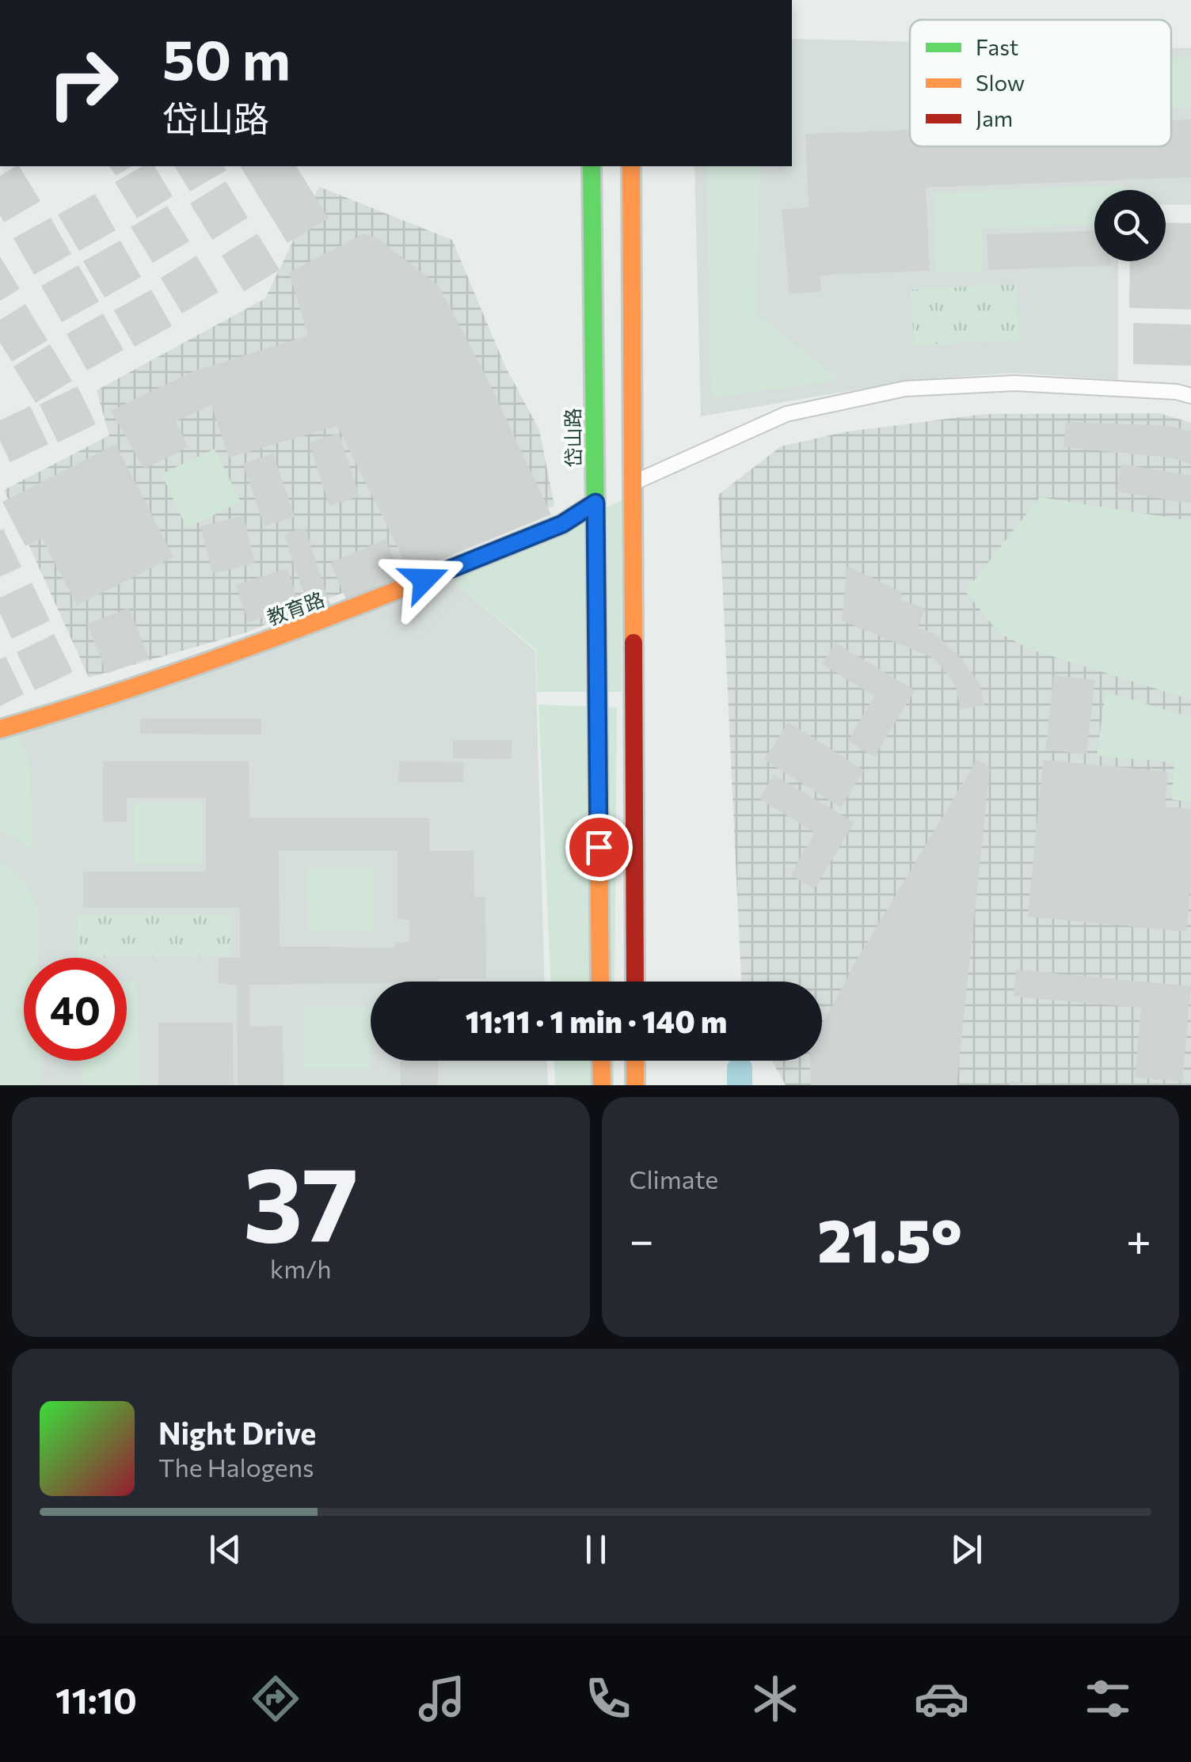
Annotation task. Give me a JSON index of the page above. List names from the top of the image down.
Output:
{
  "streets": {
    "street": ["岱山路", "教育路"]
  },
  "crossings": [
    ["岱山路", "教育路"]
  ],
  "legend": ["Fast", "Slow", "Jam"],
  "page": {
    "turn": ["50 m", "岱山路"],
    "limit": "40",
    "trip": "11:11 · 1 min · 140 m",
    "tile": [
      ["37", "km/h"],
      "Climate"
    ],
    "heat": ["−", "21.5°", "+"],
    "song": ["Night Drive", "The Halogens"],
    "tabs": "11:10"
  }
}
